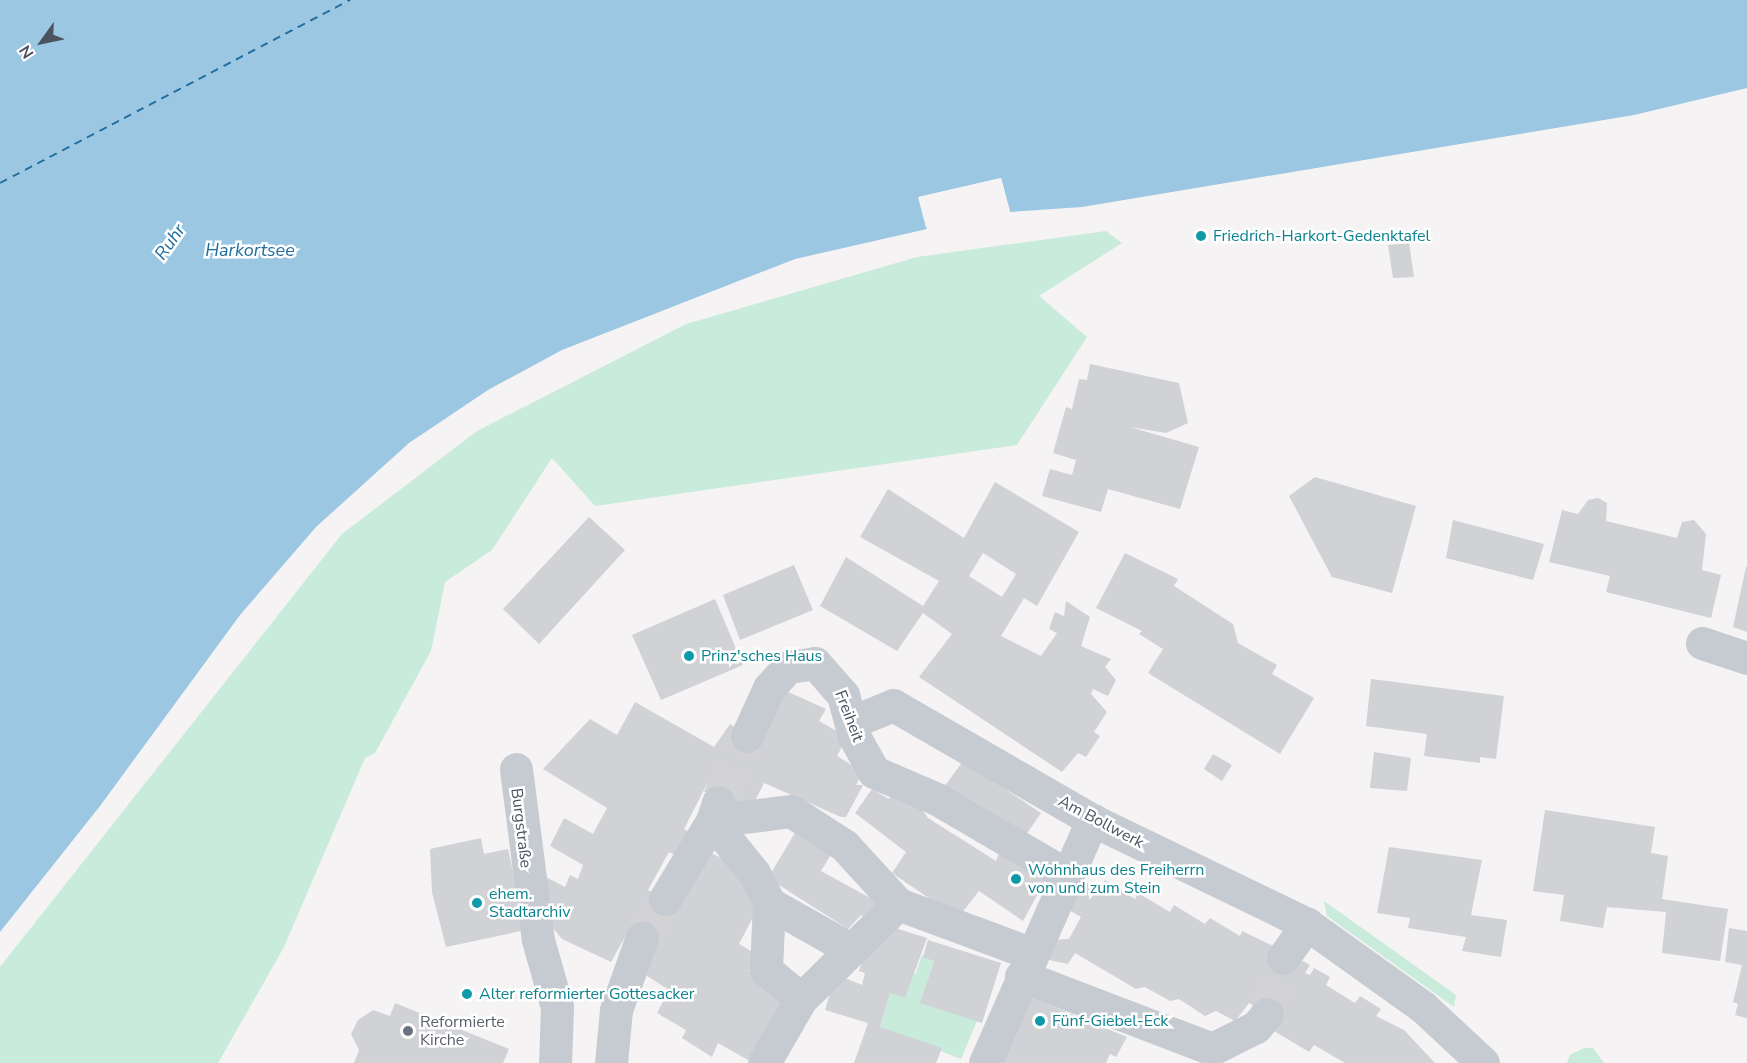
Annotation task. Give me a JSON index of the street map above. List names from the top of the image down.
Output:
{
  "streets": {
    "street": ["Freiheit", "Am Bollwerk", "Burgstraße"]
  },
  "water": ["Ruhr", "Harkortsee"],
  "places": [
    "Friedrich-Harkort-Gedenktafel",
    "Prinz'sches Haus",
    "Wohnhaus des Freiherrn von und zum Stein",
    "ehem. Stadtarchiv",
    "Alter reformierter Gottesacker",
    "Fünf-Giebel-Eck",
    "Reformierte Kirche"
  ],
  "north": "bottom left"
}
